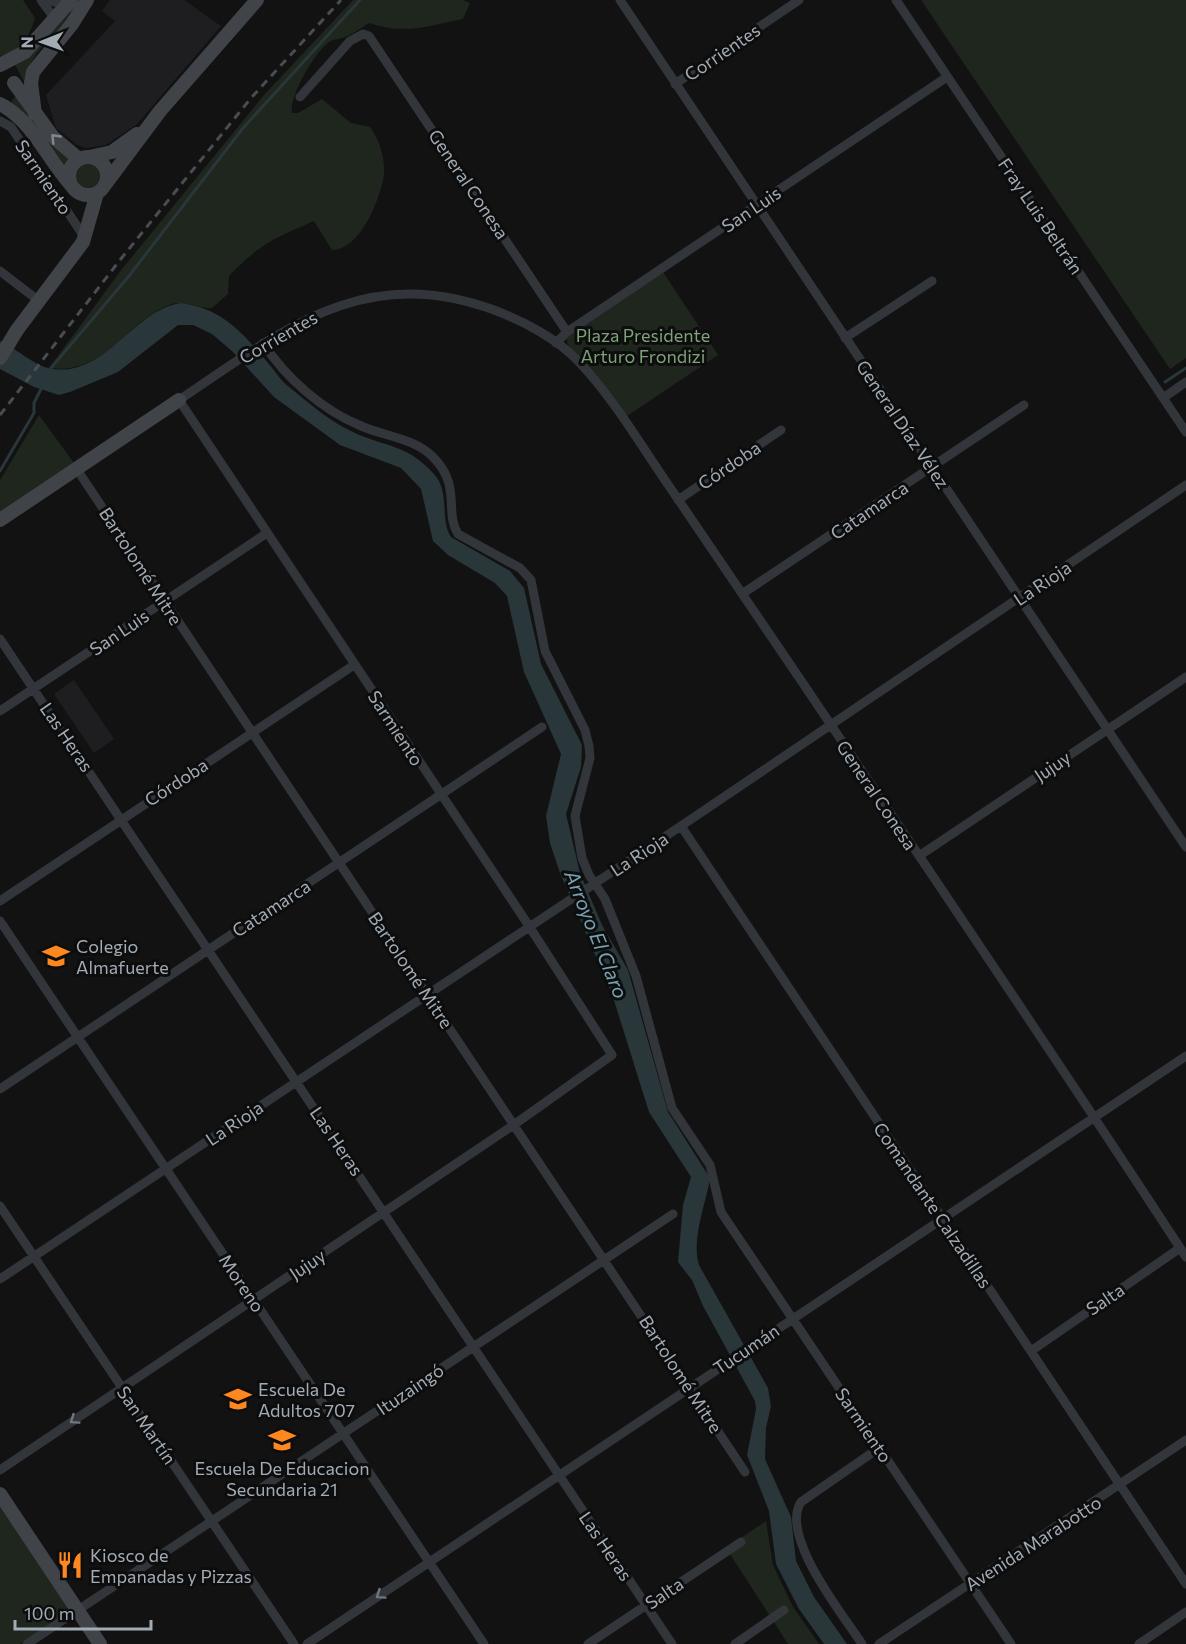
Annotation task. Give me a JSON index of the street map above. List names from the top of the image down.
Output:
{
  "streets": {
    "street": [
      "Corrientes",
      "Sarmiento",
      "General Conesa",
      "San Luis",
      "Fray Luis Beltrán",
      "General Díaz Vélez",
      "Córdoba",
      "Catamarca",
      "Bartolomé Mitre",
      "La Rioja",
      "Las Heras",
      "Jujuy",
      "Comandante Calzadillas",
      "Moreno",
      "Salta",
      "Tucumán",
      "Ituzaingó",
      "San Martín",
      "Avenida Marabotto"
    ]
  },
  "crossings": [
    ["Corrientes", "Sarmiento"],
    ["Corrientes", "General Conesa"],
    ["Corrientes", "San Luis"],
    ["Corrientes", "General Díaz Vélez"],
    ["Sarmiento", "San Luis"],
    ["Sarmiento", "Córdoba"],
    ["Sarmiento", "Catamarca"],
    ["Sarmiento", "La Rioja"],
    ["Sarmiento", "Jujuy"],
    ["Sarmiento", "Tucumán"],
    ["Sarmiento", "Avenida Marabotto"],
    ["General Conesa", "San Luis"],
    ["General Conesa", "Córdoba"],
    ["General Conesa", "Catamarca"],
    ["General Conesa", "La Rioja"],
    ["General Conesa", "Jujuy"],
    ["General Conesa", "Salta"],
    ["General Conesa", "Tucumán"],
    ["San Luis", "Fray Luis Beltrán"],
    ["San Luis", "General Díaz Vélez"],
    ["San Luis", "Bartolomé Mitre"],
    ["San Luis", "Las Heras"],
    ["General Díaz Vélez", "Catamarca"],
    ["General Díaz Vélez", "La Rioja"],
    ["General Díaz Vélez", "Jujuy"],
    ["Córdoba", "Bartolomé Mitre"],
    ["Córdoba", "Las Heras"],
    ["Catamarca", "Bartolomé Mitre"],
    ["Catamarca", "Las Heras"],
    ["Catamarca", "Moreno"],
    ["Bartolomé Mitre", "La Rioja"],
    ["Bartolomé Mitre", "Jujuy"],
    ["Bartolomé Mitre", "Tucumán"],
    ["Bartolomé Mitre", "Ituzaingó"],
    ["La Rioja", "Las Heras"],
    ["La Rioja", "Comandante Calzadillas"],
    ["La Rioja", "Moreno"],
    ["La Rioja", "San Martín"],
    ["Las Heras", "Jujuy"],
    ["Las Heras", "Salta"],
    ["Las Heras", "Tucumán"],
    ["Las Heras", "Ituzaingó"],
    ["Jujuy", "Moreno"],
    ["Jujuy", "San Martín"],
    ["Comandante Calzadillas", "Salta"],
    ["Comandante Calzadillas", "Tucumán"],
    ["Comandante Calzadillas", "Avenida Marabotto"],
    ["Moreno", "Tucumán"],
    ["Moreno", "Ituzaingó"],
    ["Ituzaingó", "San Martín"]
  ],
  "water": ["Arroyo El Claro"],
  "parks": ["Plaza Presidente Arturo Frondizi"],
  "places": {
    "school or university": ["Colegio Almafuerte", "Escuela De Adultos 707", "Escuela De Educacion Secundaria 21"],
    "restaurant": ["Kiosco de Empanadas y Pizzas"]
  },
  "scale_bar": "100 m",
  "north": "left"
}
